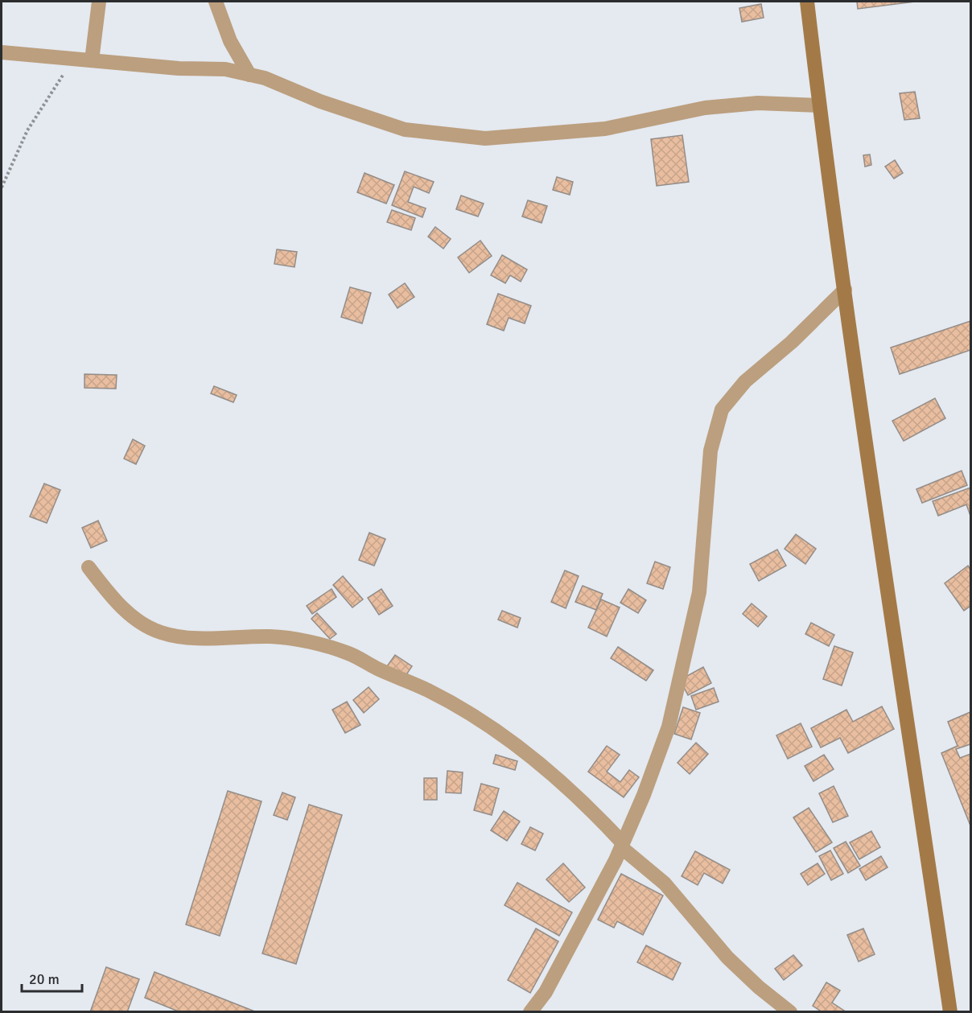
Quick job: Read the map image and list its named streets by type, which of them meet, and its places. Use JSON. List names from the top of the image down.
{
  "scale_bar": "20 m"
}
